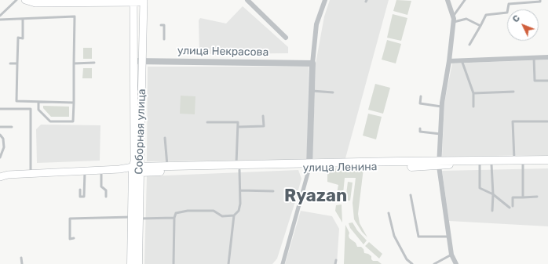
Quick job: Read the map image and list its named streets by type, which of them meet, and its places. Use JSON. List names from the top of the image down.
{
  "streets": {
    "main road": ["Соборная улица", "улица Ленина"],
    "street": ["улица Некрасова"]
  },
  "crossings": [
    ["улица Некрасова", "Соборная улица"],
    ["Соборная улица", "улица Ленина"]
  ],
  "districts": ["Ryazan"],
  "north": "top left"
}
